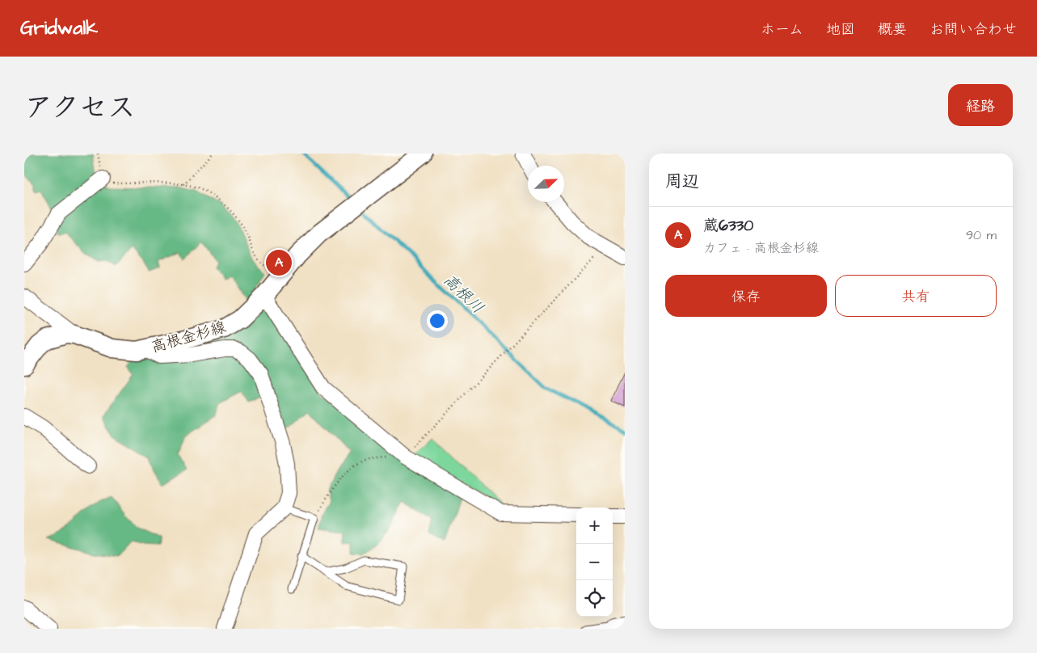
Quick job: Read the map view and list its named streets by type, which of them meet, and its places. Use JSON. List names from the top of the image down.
{
  "streets": {
    "street": ["高根金杉線"]
  },
  "water": ["高根川"],
  "north": "top right",
  "page": {
    "header": "Gridwalk",
    "nav": [
      "ホーム",
      "地図",
      "概要",
      "お問い合わせ"
    ],
    "title": "アクセス",
    "buttons": [
      "経路",
      ["保存", "共有"]
    ],
    "heading": "周辺",
    "list": [
      {
        "mark": "A",
        "name": "蔵6330",
        "note": "カフェ · 高根金杉線",
        "value": "90 m"
      }
    ],
    "pins": "A",
    "map_buttons": ["+", "−"]
  }
}
